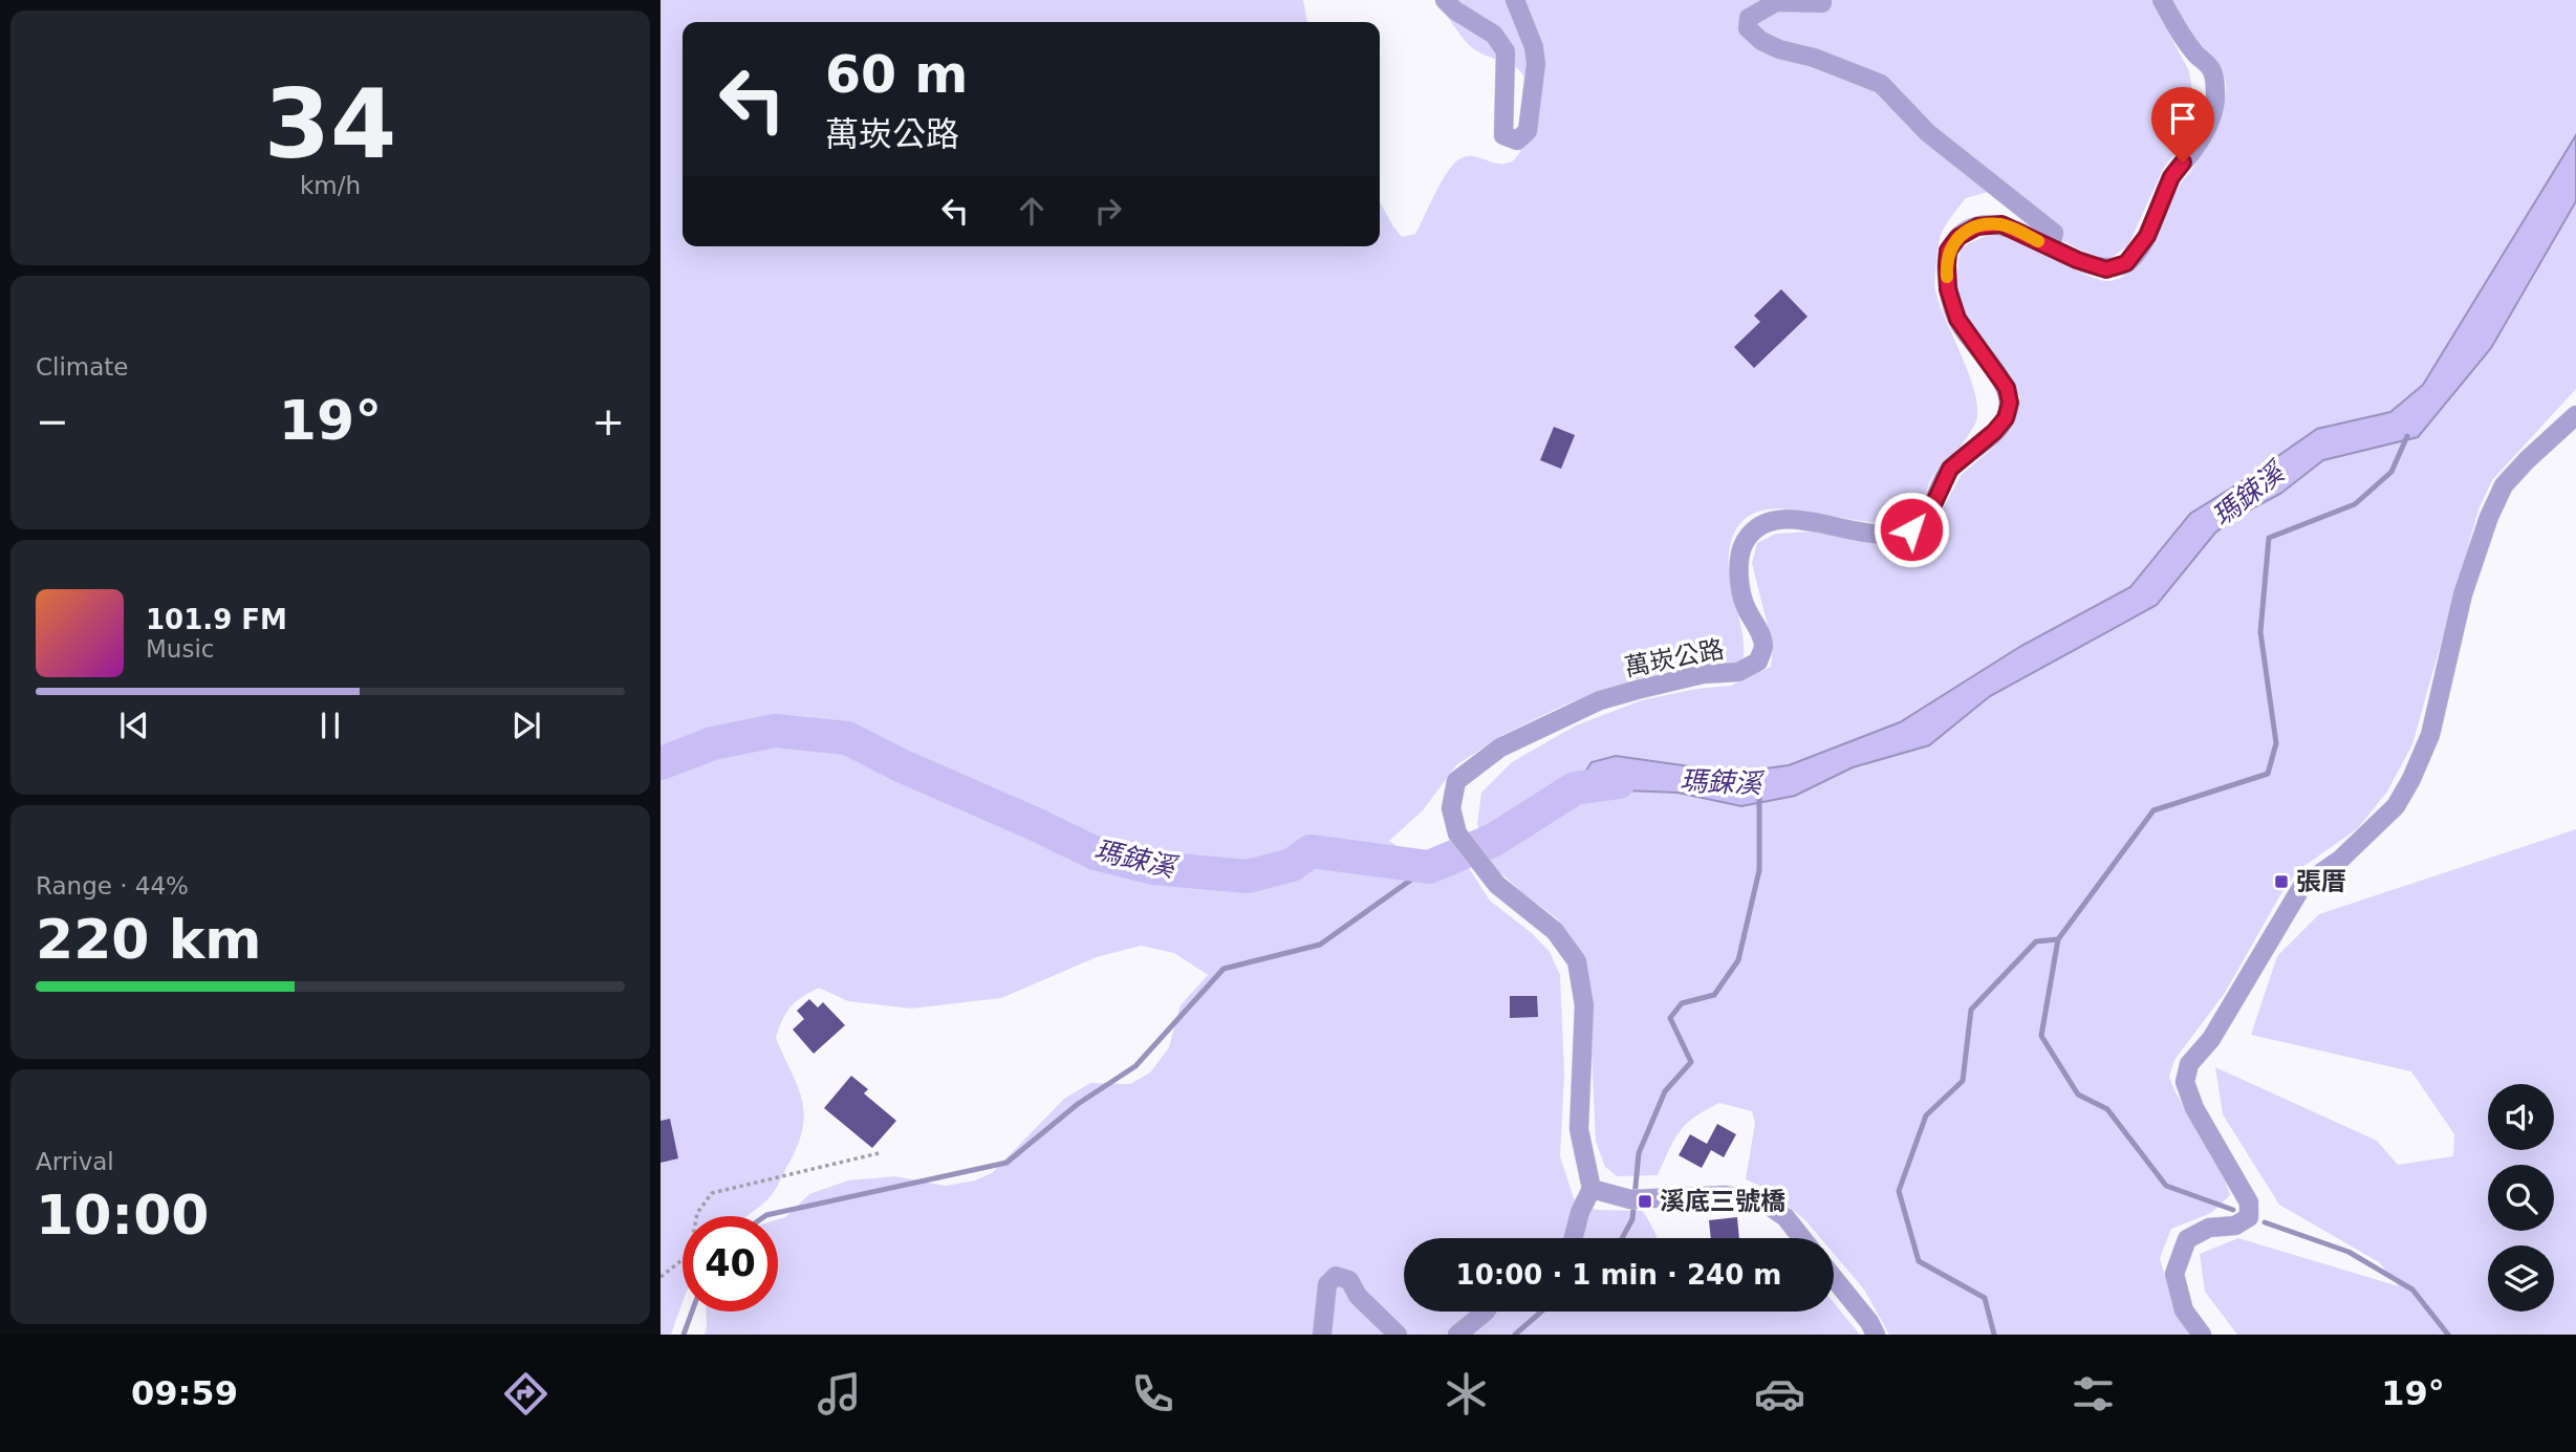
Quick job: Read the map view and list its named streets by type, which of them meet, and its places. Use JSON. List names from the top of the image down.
{
  "streets": {
    "street": ["萬崁公路"]
  },
  "water": ["瑪鋉溪"],
  "places": {
    "transit": ["張厝", "溪底三號橋"]
  },
  "page": {
    "tile": [
      ["34", "km/h"],
      "Climate",
      ["Range · 44%", "220 km"],
      ["Arrival", "10:00"]
    ],
    "turn": ["60 m", "萬崁公路"],
    "heat": ["−", "19°", "+"],
    "song": ["101.9 FM", "Music"],
    "limit": "40",
    "trip": "10:00 · 1 min · 240 m",
    "tabs": ["09:59", "19°"]
  }
}
